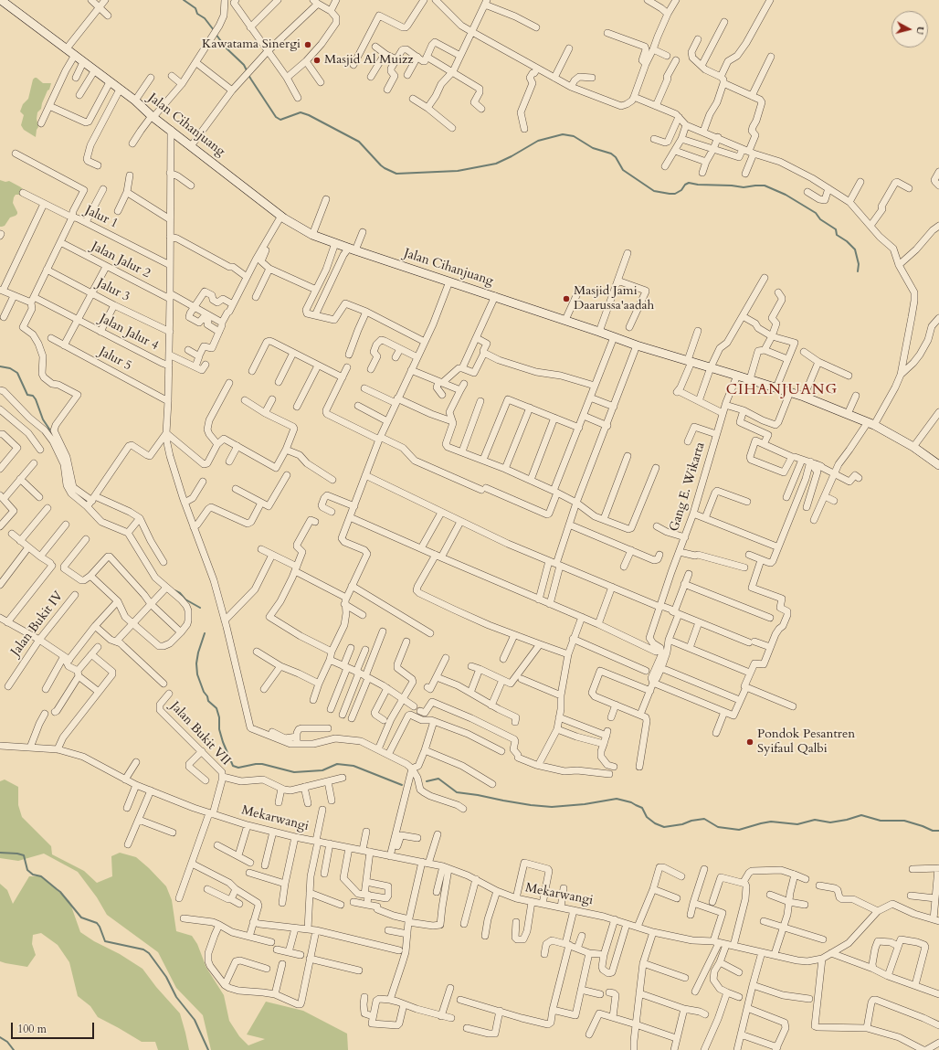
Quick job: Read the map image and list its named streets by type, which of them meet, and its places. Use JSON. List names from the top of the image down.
{
  "streets": {
    "main road": ["Jalan Cihanjuang"],
    "street": [
      "Jalur 1",
      "Jalan Jalur 2",
      "Jalur 3",
      "Jalan Jalur 4",
      "Jalur 5",
      "Gang E. Wikarta",
      "Jalan Bukit IV",
      "Jalan Bukit VII",
      "Mekarwangi"
    ]
  },
  "crossings": [
    ["Jalan Cihanjuang", "Gang E. Wikarta"],
    ["Jalan Bukit VII", "Mekarwangi"]
  ],
  "districts": ["CIHANJUANG"],
  "places": [
    "Kawatama Sinergi",
    "Masjid Al Muizz",
    "Masjid Jami Daarussa'aadah",
    "Pondok Pesantren Syifaul Qalbi"
  ],
  "scale_bar": "100 m",
  "north": "right"
}
